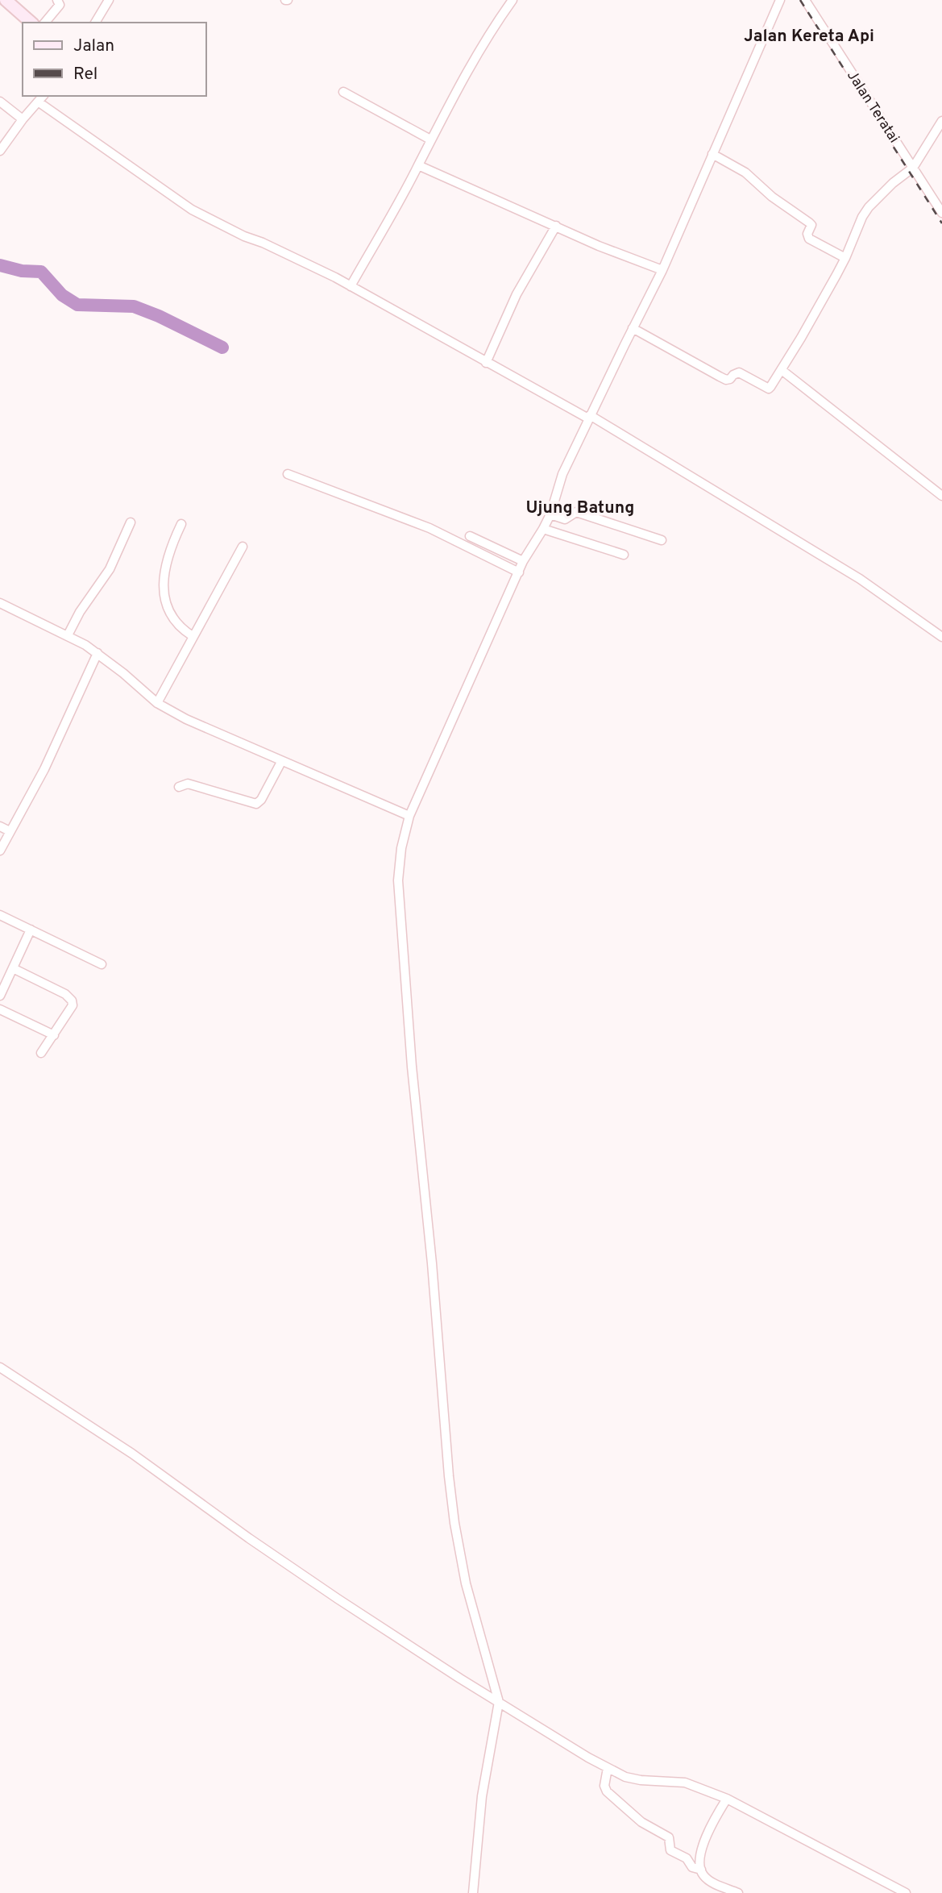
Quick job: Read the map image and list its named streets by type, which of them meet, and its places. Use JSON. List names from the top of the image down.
{
  "streets": {
    "street": ["Jalan Teratai"]
  },
  "districts": ["Jalan Kereta Api", "Ujung Batung"],
  "legend": ["Jalan", "Rel"]
}
